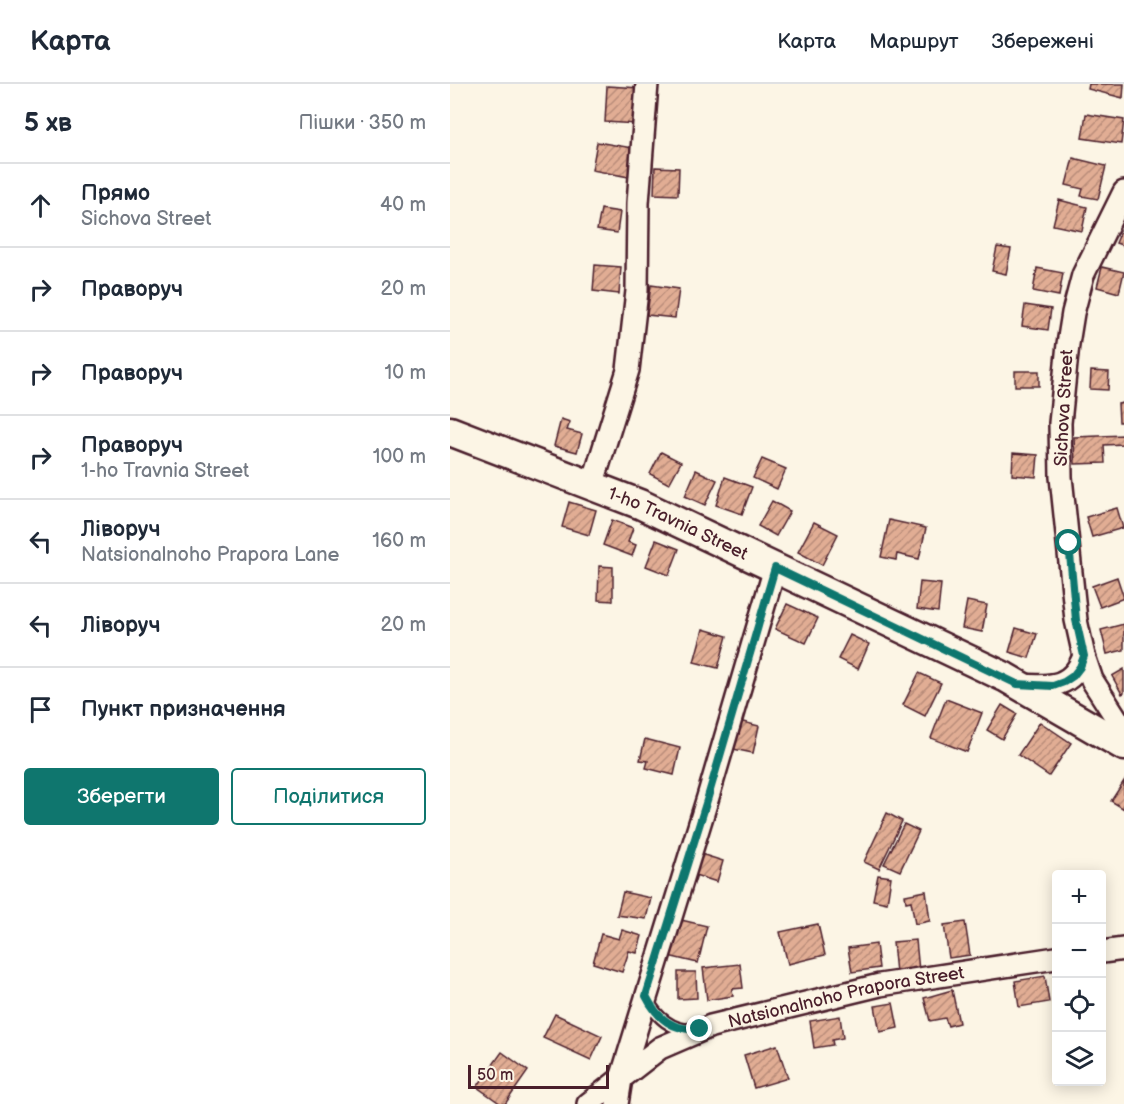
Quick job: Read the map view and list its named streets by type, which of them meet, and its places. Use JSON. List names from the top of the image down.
{
  "streets": {
    "street": ["Sichova Street", "1-ho Travnia Street", "Natsionalnoho Prapora Street"]
  },
  "scale_bar": "50 m",
  "page": {
    "header": "Карта",
    "nav": ["Карта", "Маршрут", "Збережені"],
    "heading": ["5 хв", "Пішки · 350 m"],
    "list": [
      ["Прямо", "Sichova Street", "40 m"],
      ["Праворуч", "20 m"],
      ["Праворуч", "10 m"],
      ["Праворуч", "1-ho Travnia Street", "100 m"],
      ["Ліворуч", "Natsionalnoho Prapora Lane", "160 m"],
      ["Ліворуч", "20 m"],
      "Пункт призначення"
    ],
    "buttons": ["Зберегти", "Поділитися"],
    "map_buttons": ["+", "−"],
    "scale": "50 m"
  }
}
